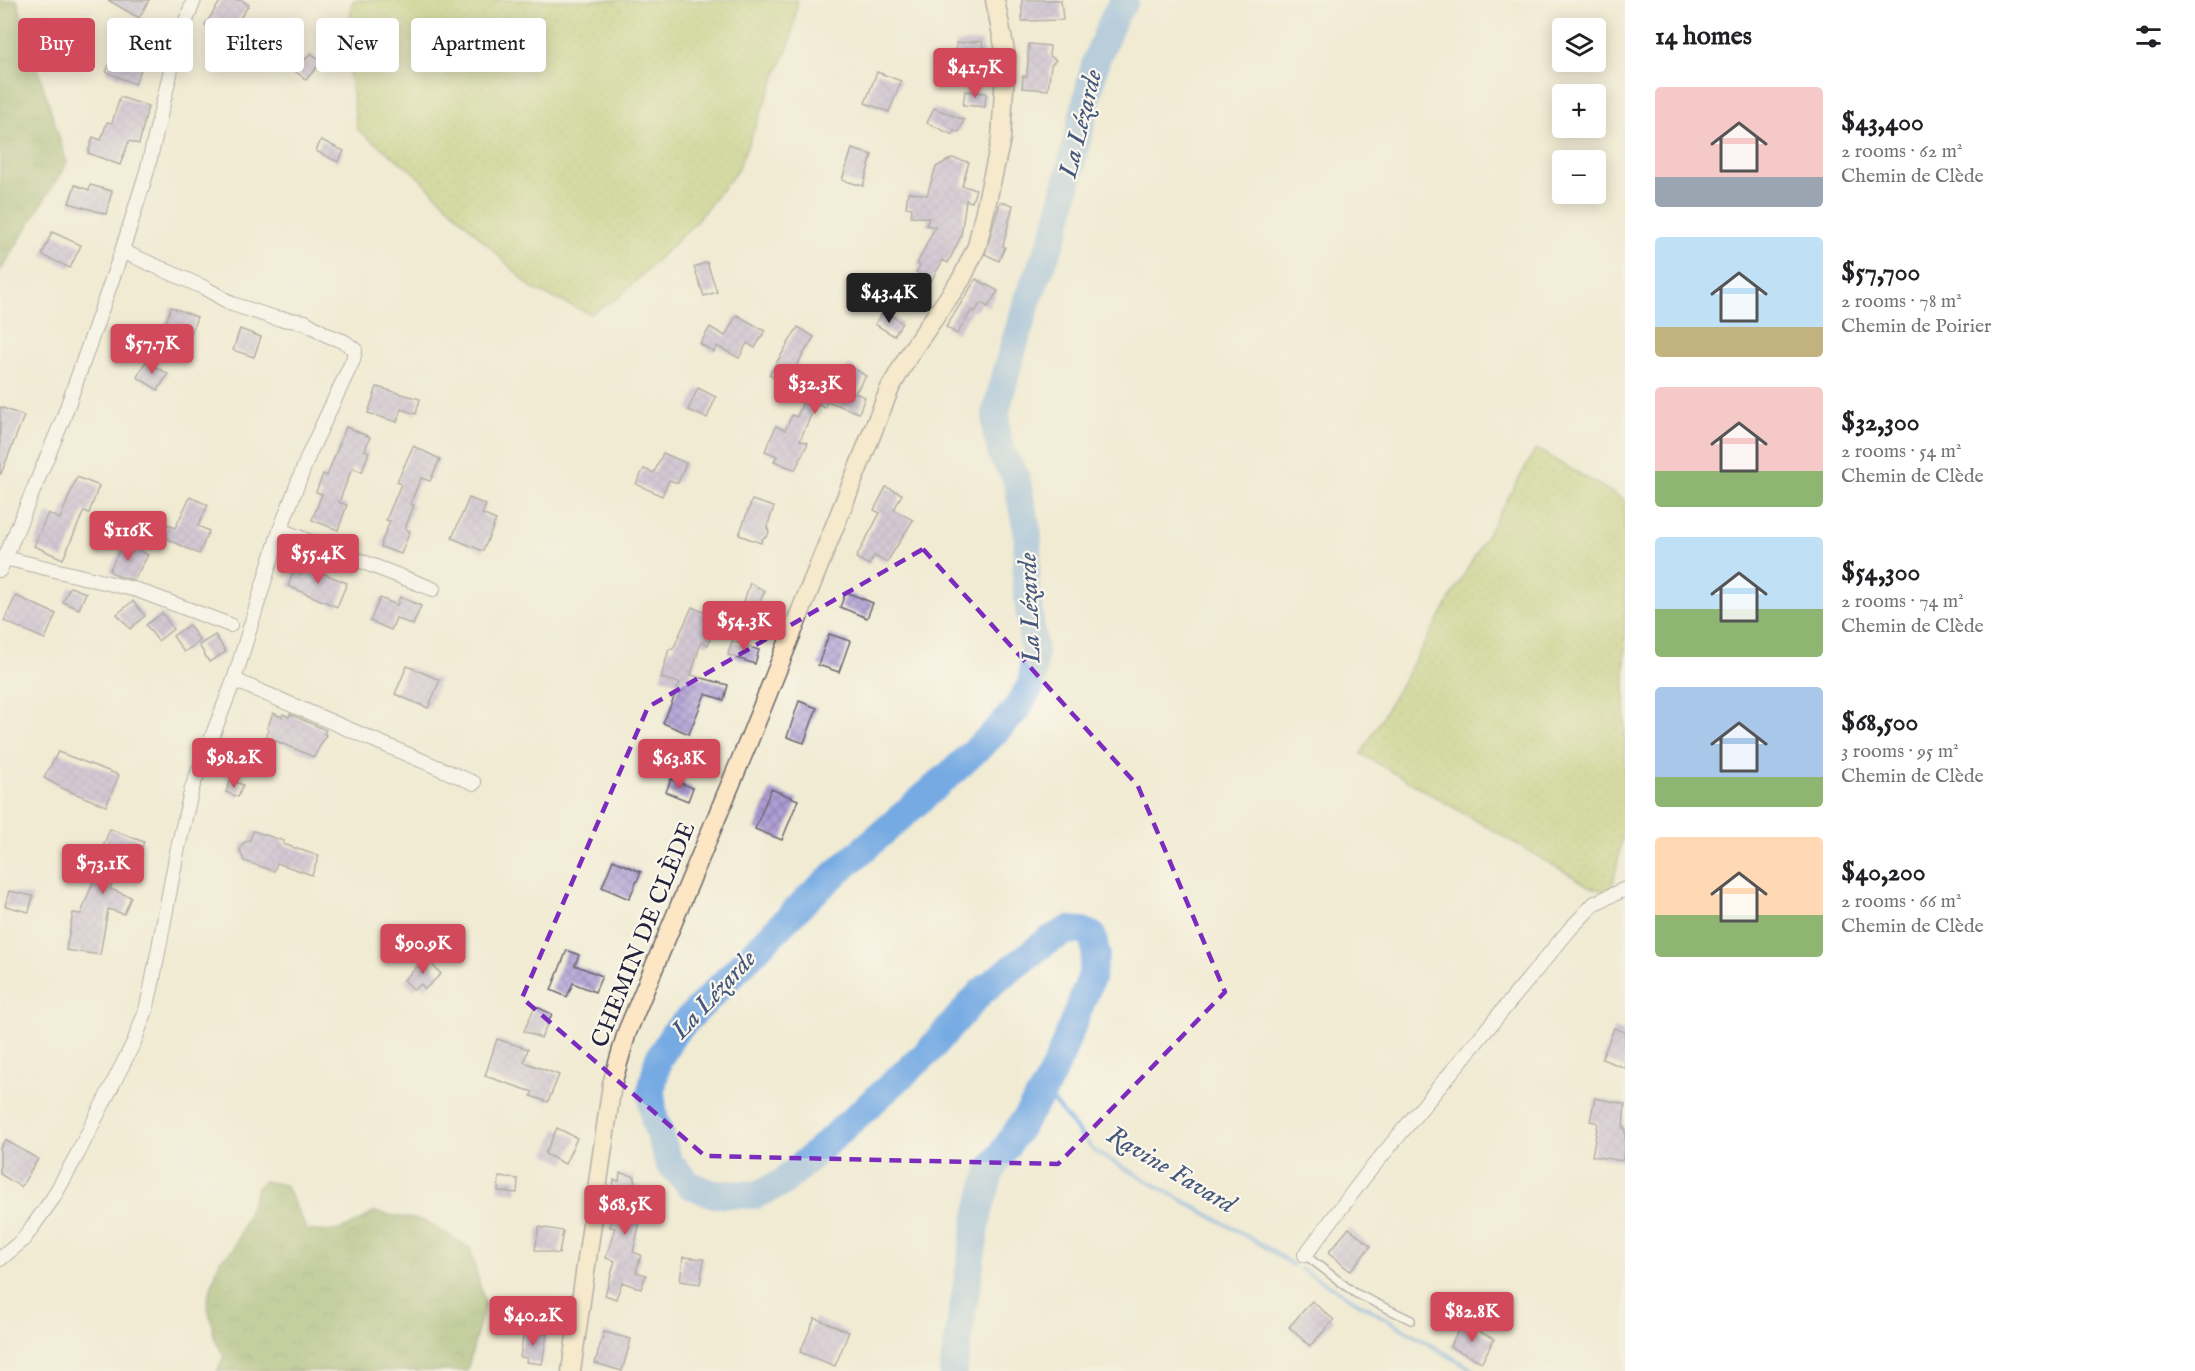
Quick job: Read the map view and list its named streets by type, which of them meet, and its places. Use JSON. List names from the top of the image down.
{
  "streets": {
    "main road": ["CHEMIN DE CLÈDE"]
  },
  "water": ["La Lézarde", "Ravine Favard"],
  "page": {
    "heading": "14 homes",
    "map_buttons": ["+", "−"],
    "chip": [
      "Buy",
      "Rent",
      "Filters",
      "New",
      "Apartment"
    ],
    "price": [
      "$41.7K",
      "$43.4K",
      "$57.7K",
      "$32.3K",
      "$116K",
      "$55.4K",
      "$54.3K",
      "$98.2K",
      "$63.8K",
      "$73.1K",
      "$90.9K",
      "$68.5K",
      "$82.8K",
      "$40.2K"
    ],
    "list": [
      {
        "name": "$43,400",
        "note": "2 rooms · 62 m² · Chemin de Clède"
      },
      {
        "name": "$57,700",
        "note": "2 rooms · 78 m² · Chemin de Poirier"
      },
      {
        "name": "$32,300",
        "note": "2 rooms · 54 m² · Chemin de Clède"
      },
      {
        "name": "$54,300",
        "note": "2 rooms · 74 m² · Chemin de Clède"
      },
      {
        "name": "$68,500",
        "note": "3 rooms · 95 m² · Chemin de Clède"
      },
      {
        "name": "$40,200",
        "note": "2 rooms · 66 m² · Chemin de Clède"
      }
    ]
  }
}
